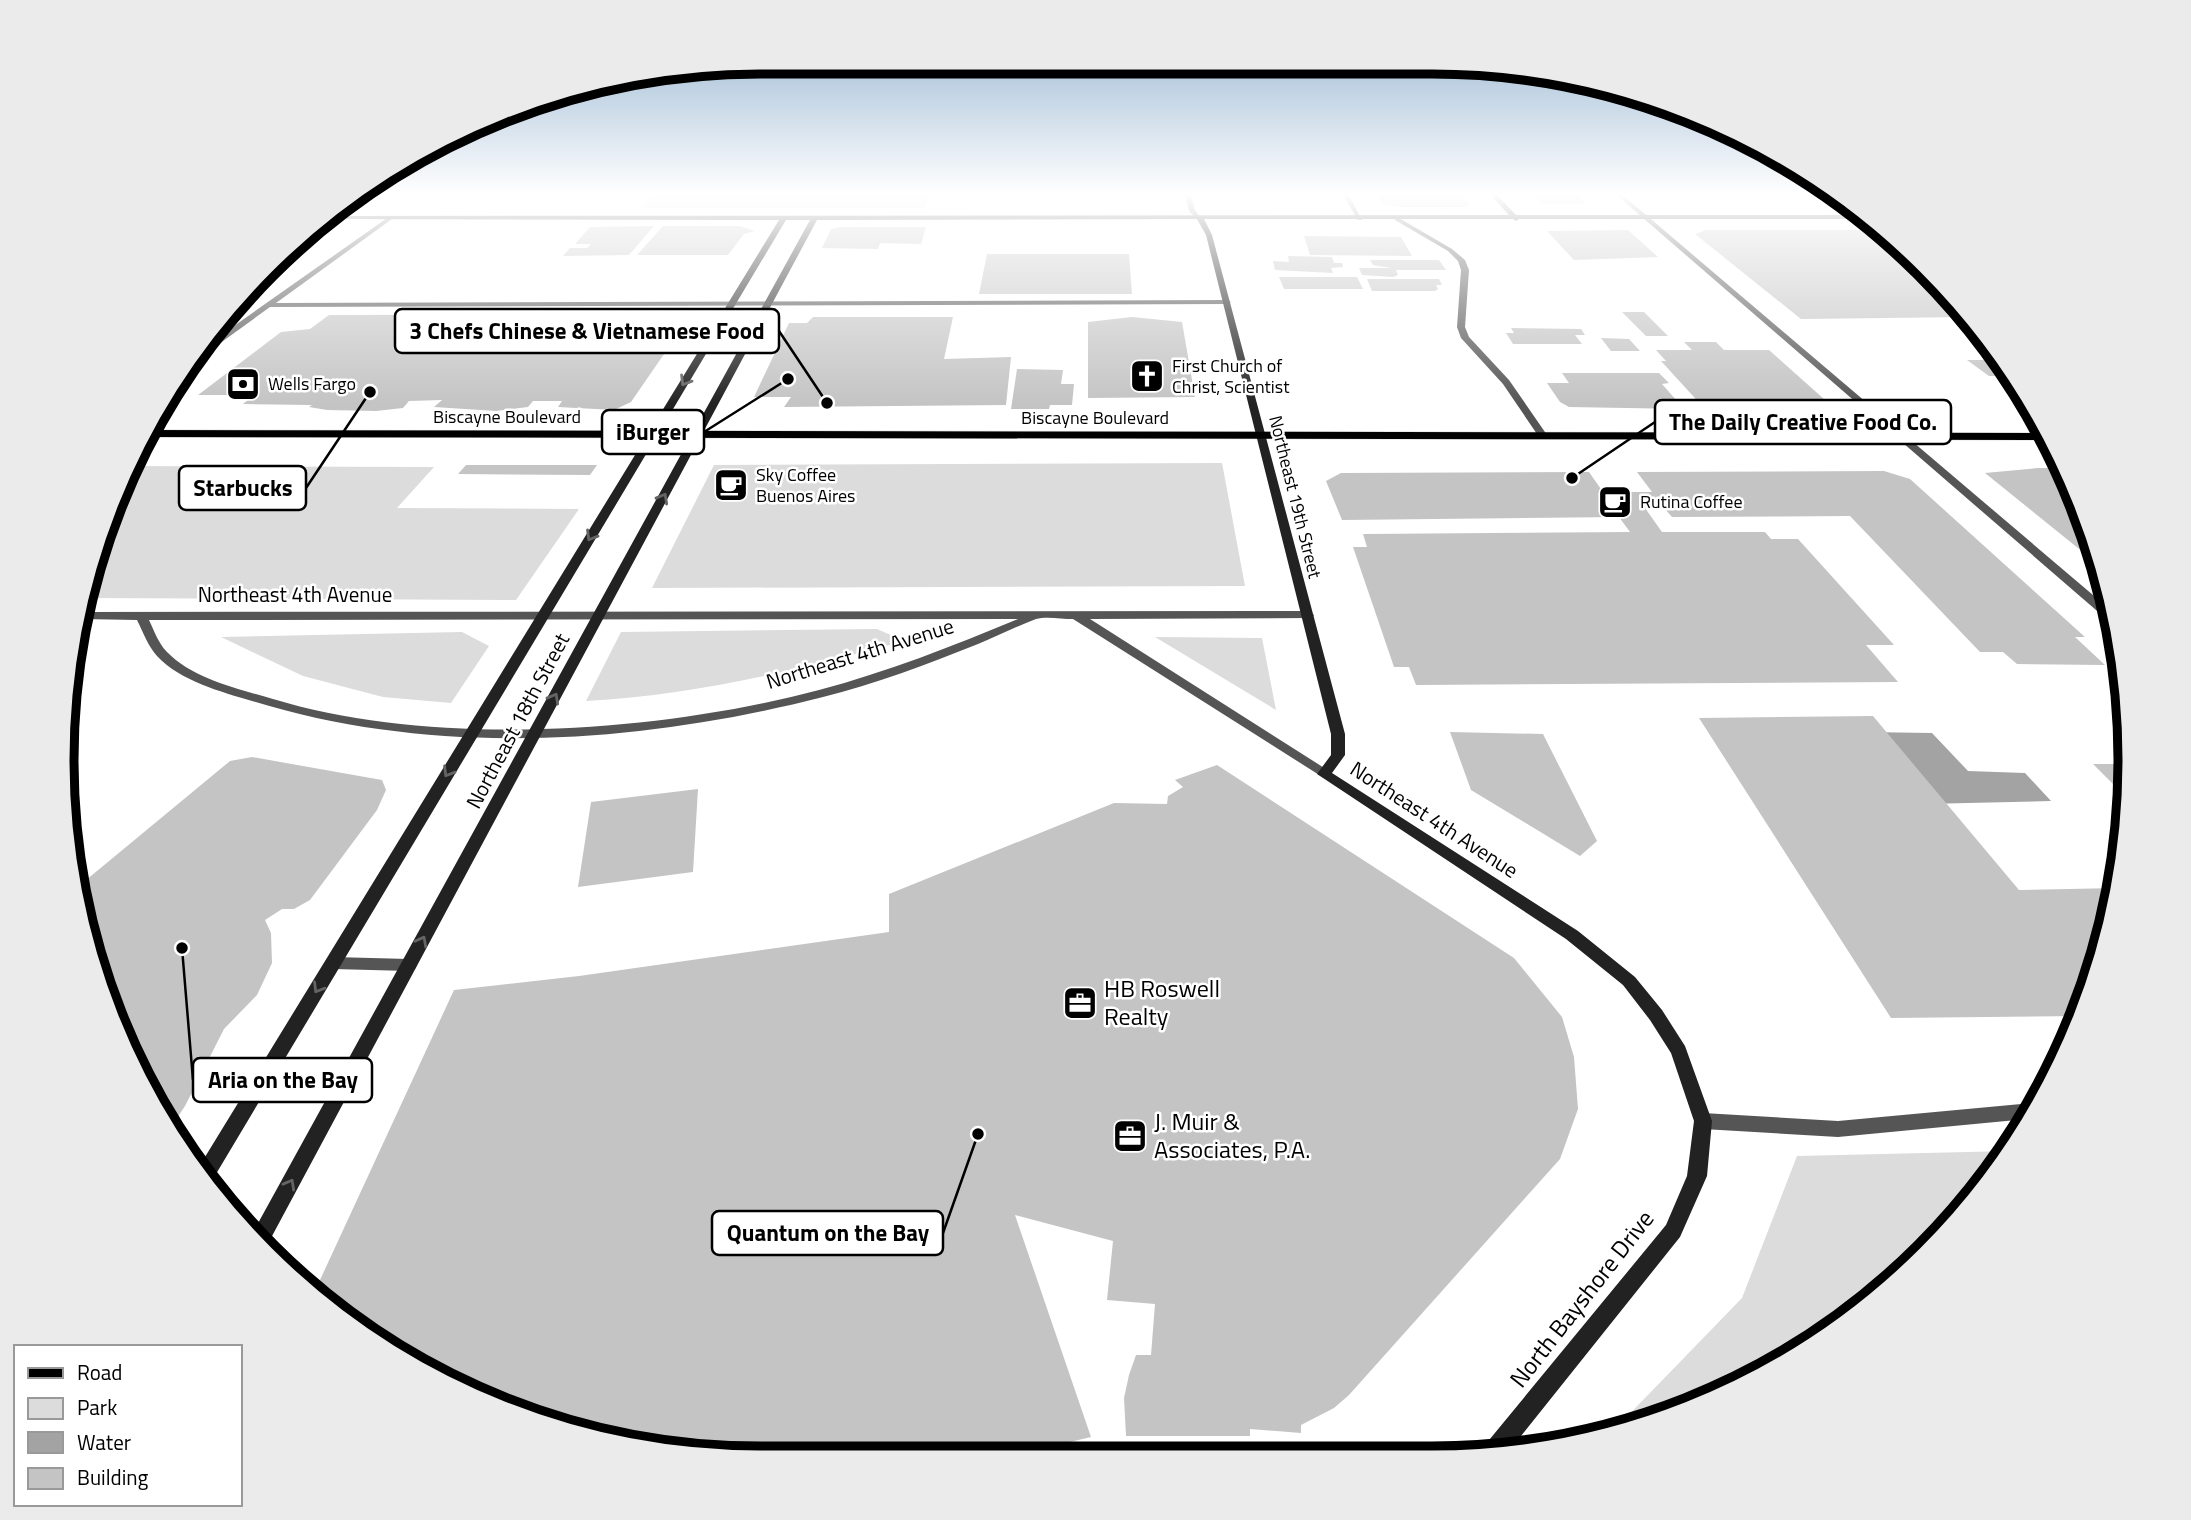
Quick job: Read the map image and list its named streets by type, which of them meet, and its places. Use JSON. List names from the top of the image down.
{
  "streets": {
    "main road": ["Biscayne Boulevard"],
    "street": [
      "Northeast 19th Street",
      "Northeast 4th Avenue",
      "Northeast 18th Street",
      "North Bayshore Drive"
    ]
  },
  "crossings": [
    ["Biscayne Boulevard", "Northeast 19th Street"],
    ["Biscayne Boulevard", "Northeast 18th Street"],
    ["Northeast 19th Street", "Northeast 4th Avenue"],
    ["Northeast 4th Avenue", "Northeast 18th Street"],
    ["Northeast 4th Avenue", "North Bayshore Drive"]
  ],
  "places": {
    "church": ["First Church of Christ, Scientist"],
    "other": [
      "iBurger",
      "Starbucks",
      "3 Chefs Chinese & Vietnamese Food",
      "The Daily Creative Food Co.",
      "Aria on the Bay",
      "Quantum on the Bay"
    ],
    "bank": ["Wells Fargo"],
    "cafe": ["Sky Coffee Buenos Aires", "Rutina Coffee"],
    "office": ["HB Roswell Realty", "J. Muir & Associates, P.A."]
  },
  "legend": [
    "Road",
    "Park",
    "Water",
    "Building"
  ]
}
